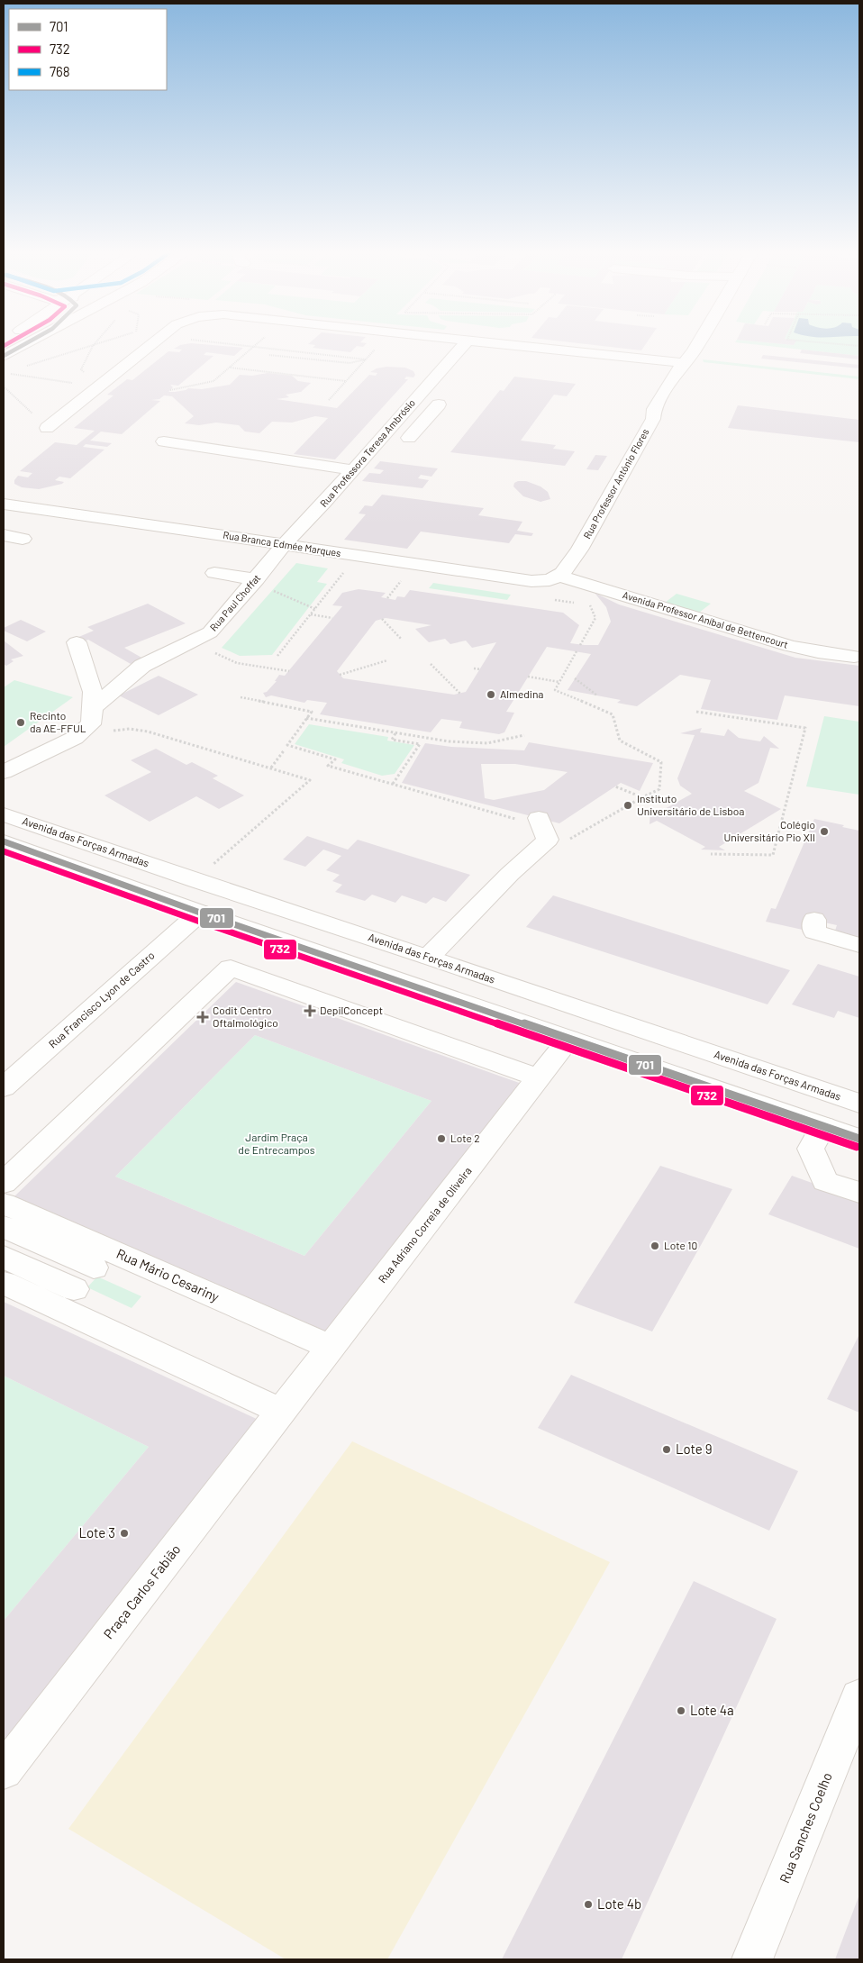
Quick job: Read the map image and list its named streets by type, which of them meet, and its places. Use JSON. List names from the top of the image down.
{
  "streets": {
    "street": [
      "Rua Professora Teresa Ambrósio",
      "Rua Professor António Flores",
      "Rua Branca Edmée Marques",
      "Rua Paul Choffat",
      "Avenida Professor Aníbal de Bettencourt",
      "Avenida das Forças Armadas",
      "Rua Francisco Lyon de Castro",
      "Rua Adriano Correia de Oliveira",
      "Rua Mário Cesariny",
      "Praça Carlos Fabião",
      "Rua Sanches Coelho"
    ]
  },
  "crossings": [
    ["Rua Professora Teresa Ambrósio", "Rua Branca Edmée Marques"],
    ["Rua Professora Teresa Ambrósio", "Rua Paul Choffat"],
    ["Rua Professor António Flores", "Rua Branca Edmée Marques"],
    ["Rua Professor António Flores", "Avenida Professor Aníbal de Bettencourt"],
    ["Rua Branca Edmée Marques", "Rua Paul Choffat"],
    ["Rua Branca Edmée Marques", "Avenida Professor Aníbal de Bettencourt"],
    ["Rua Adriano Correia de Oliveira", "Rua Mário Cesariny"],
    ["Rua Adriano Correia de Oliveira", "Praça Carlos Fabião"]
  ],
  "parks": ["Jardim Praça de Entrecampos"],
  "places": {
    "other": [
      "Almedina",
      "Recinto da AE-FFUL",
      "Instituto Universitário de Lisboa",
      "Colégio Universitário Pio XII",
      "Lote 2",
      "Lote 10",
      "Lote 9",
      "Lote 3",
      "Lote 4a",
      "Lote 4b"
    ],
    "health": ["DepilConcept", "Codit Centro Oftalmológico"]
  },
  "lines": ["transit line 701", "transit line 732"],
  "legend": ["701", "732", "768"]
}
